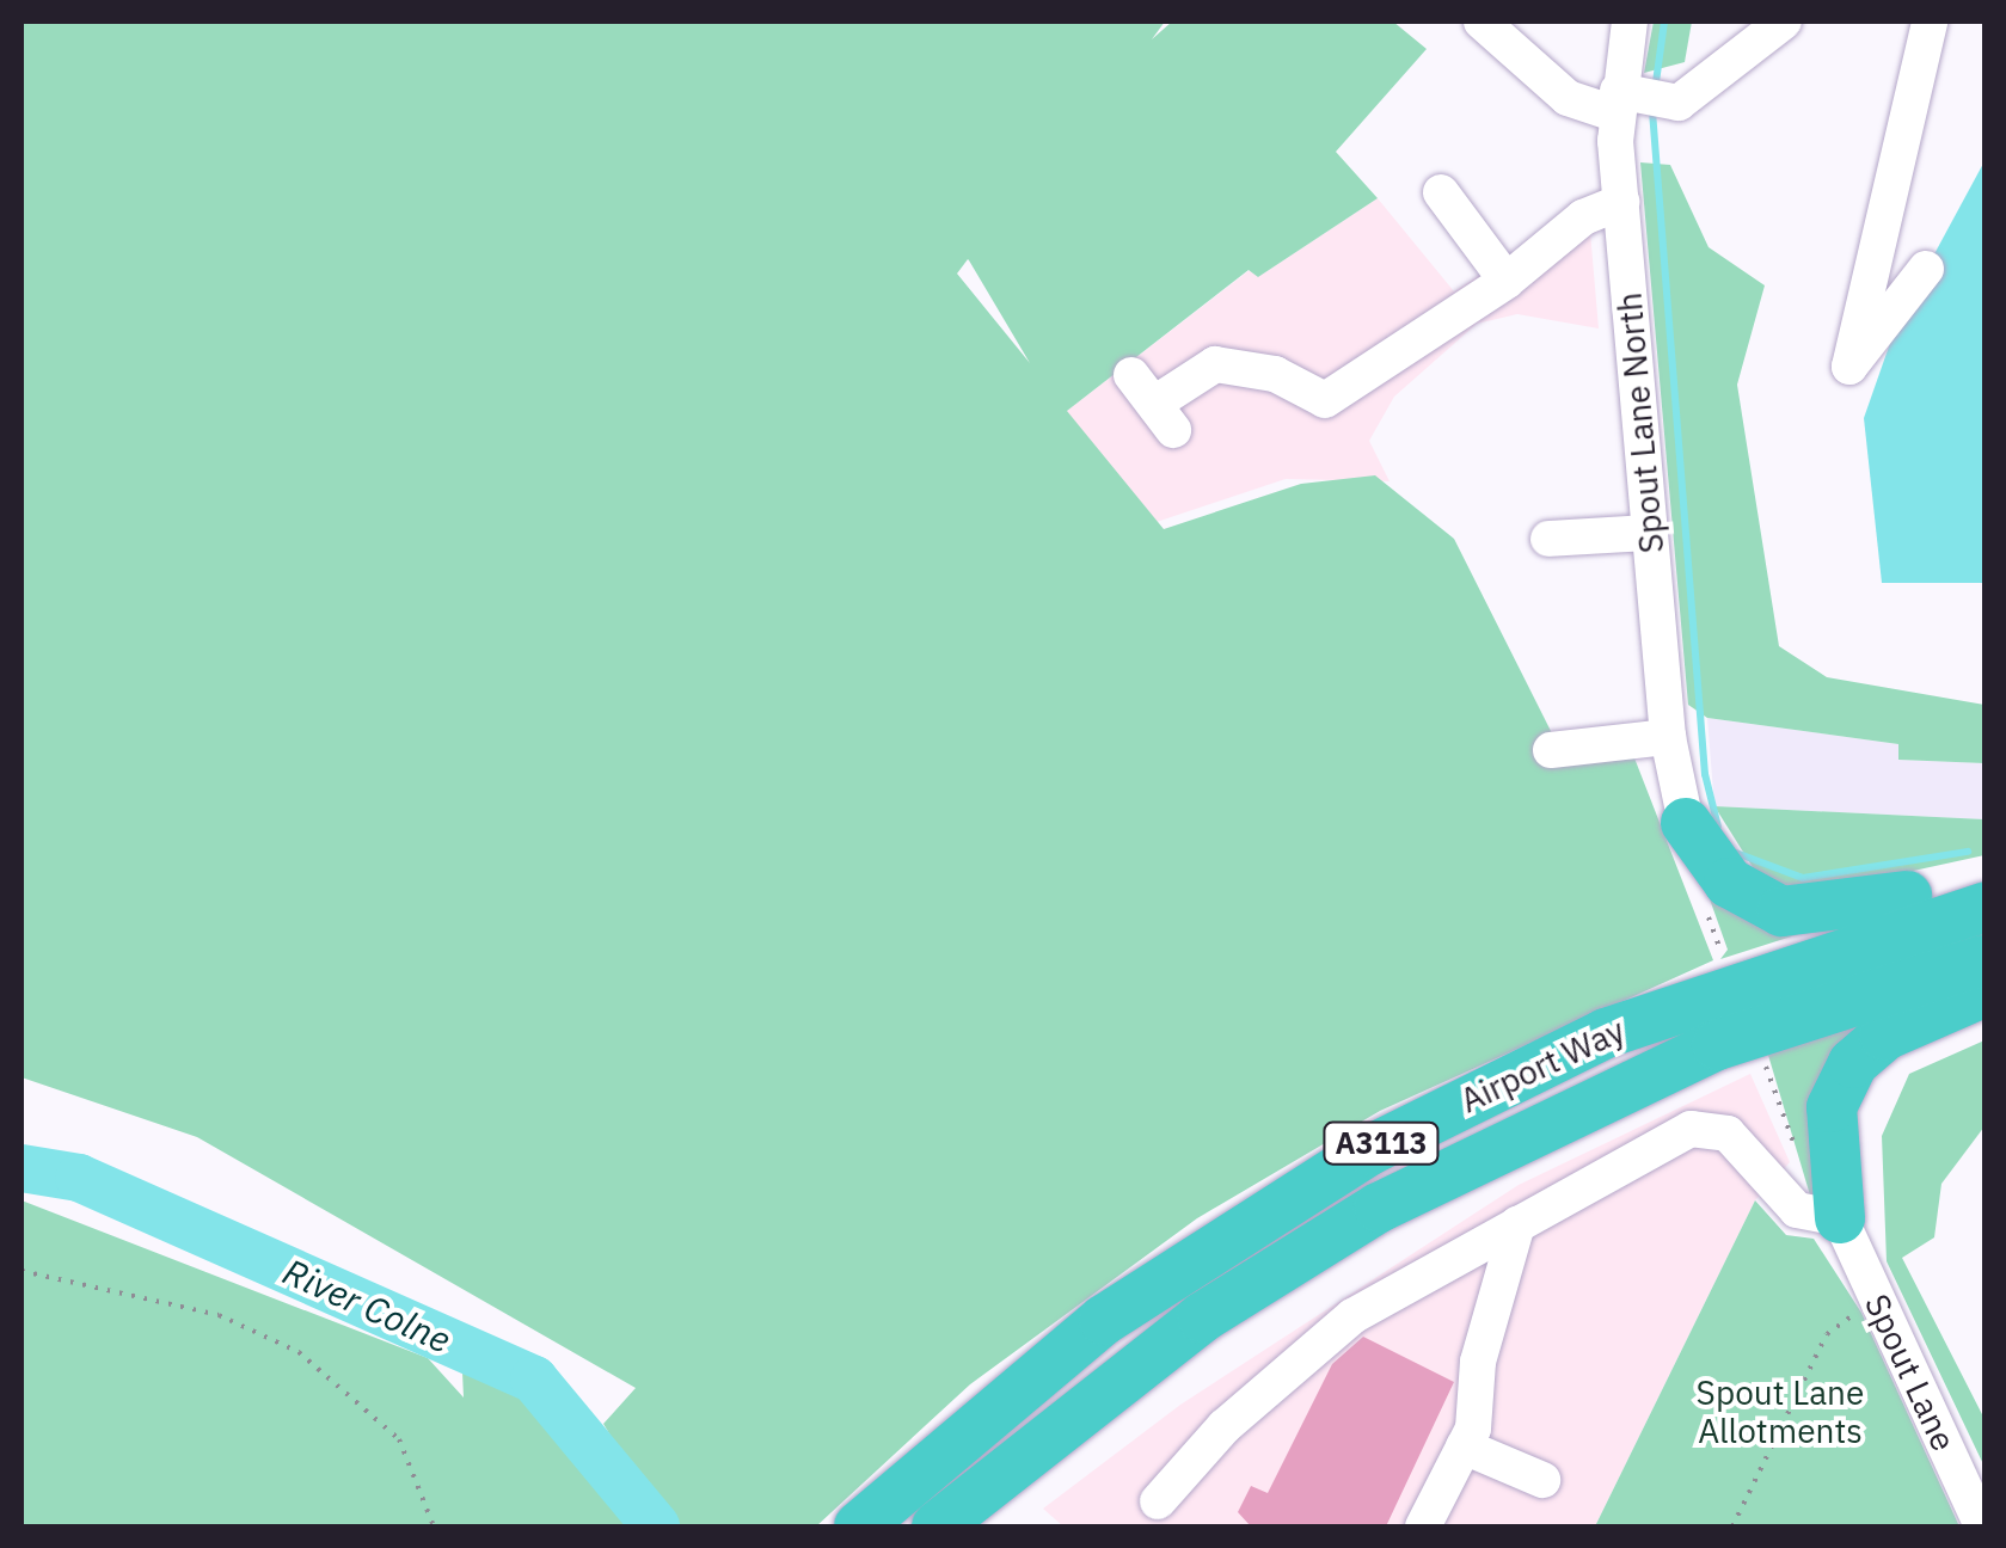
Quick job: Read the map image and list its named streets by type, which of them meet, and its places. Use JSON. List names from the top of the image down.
{
  "streets": {
    "highway": ["Airport Way", "A3113"],
    "street": ["Spout Lane North", "Spout Lane"]
  },
  "water": ["River Colne"],
  "parks": ["Spout Lane Allotments"]
}
